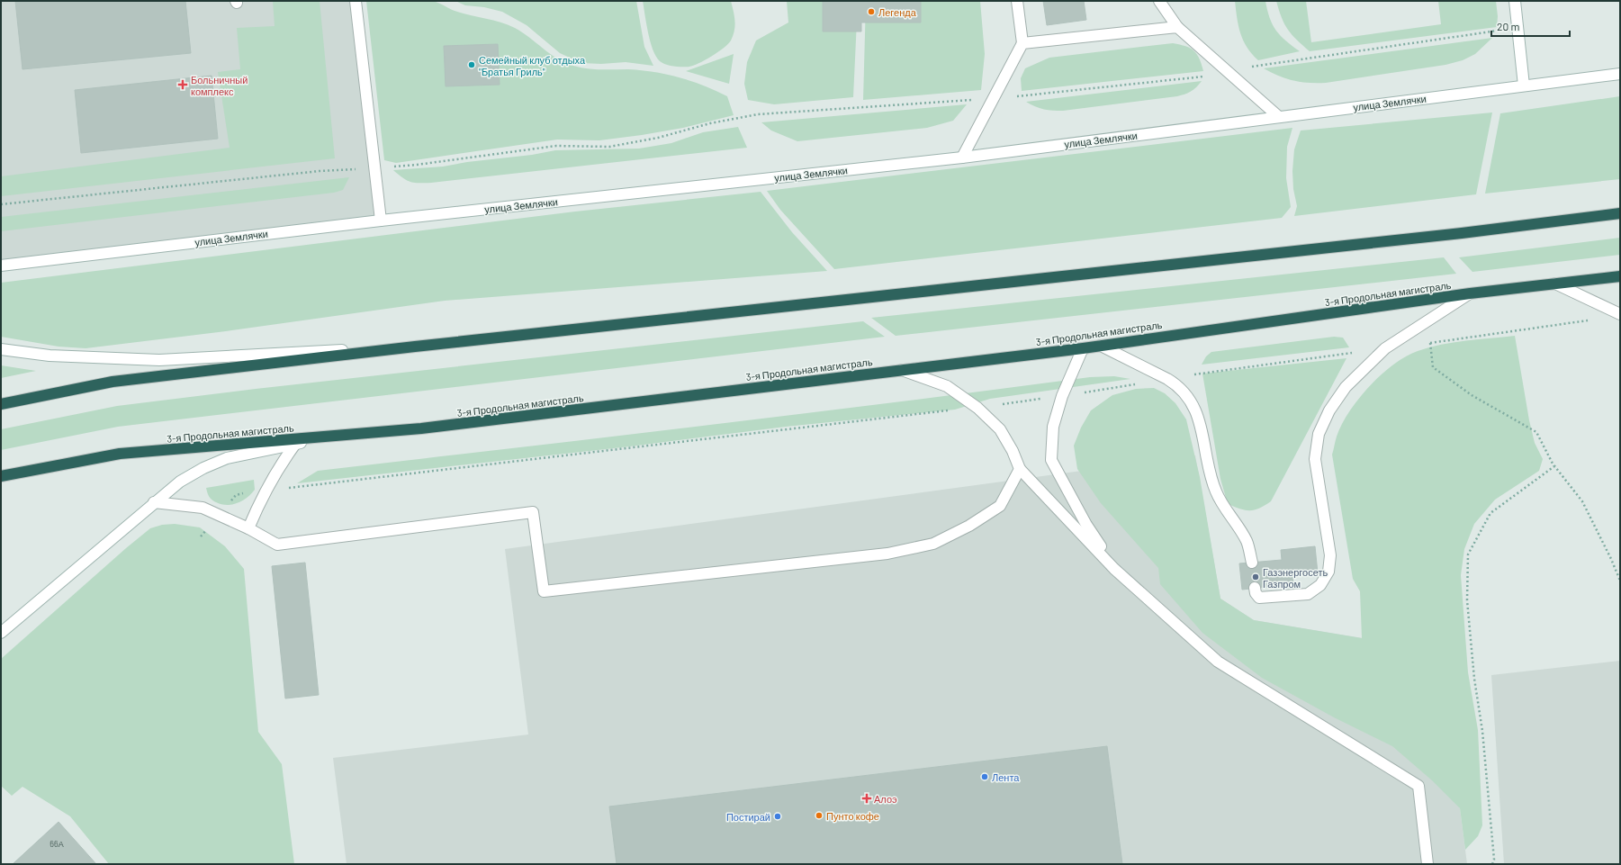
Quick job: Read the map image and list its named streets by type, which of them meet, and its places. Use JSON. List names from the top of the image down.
{
  "streets": {
    "highway": ["3-я Продольная магистраль"],
    "main road": ["улица Землячки"]
  },
  "places": {
    "other": [
      "Легенда",
      "Семейный клуб отдыха \"Братья Гриль\"",
      "Газэнергосеть Газпром",
      "Лента",
      "Пунто кофе",
      "Постирай"
    ],
    "health": ["Больничный комплекс", "Алоэ"]
  },
  "house_numbers": ["66А"],
  "scale_bar": "20 m"
}
